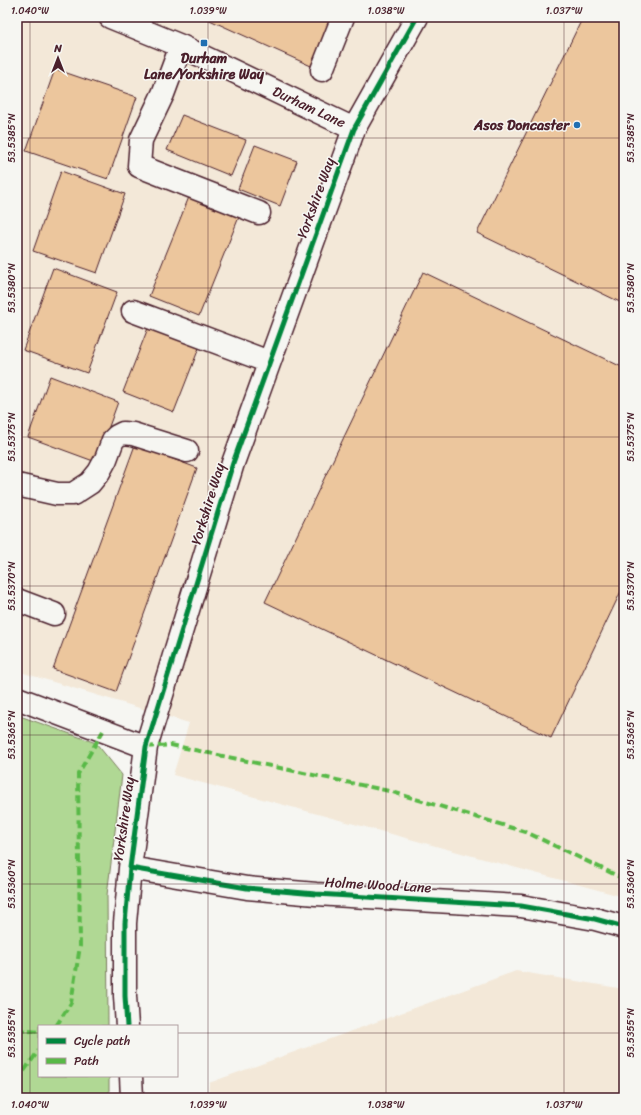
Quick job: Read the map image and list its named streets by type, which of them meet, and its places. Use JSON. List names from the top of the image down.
{
  "streets": {
    "street": ["Durham Lane", "Yorkshire Way", "Holme Wood Lane"]
  },
  "crossings": [
    ["Durham Lane", "Yorkshire Way"],
    ["Yorkshire Way", "Holme Wood Lane"]
  ],
  "places": {
    "transit": ["Durham Lane/Yorkshire Way"],
    "other": ["Asos Doncaster"]
  },
  "legend": ["Cycle path", "Path"],
  "north": "top",
  "coordinates": [
    "1.040°W",
    "1.039°W",
    "1.038°W",
    "1.037°W",
    "53.5385°N",
    "53.5380°N",
    "53.5375°N",
    "53.5370°N",
    "53.5365°N",
    "53.5360°N",
    "53.5355°N"
  ]
}
